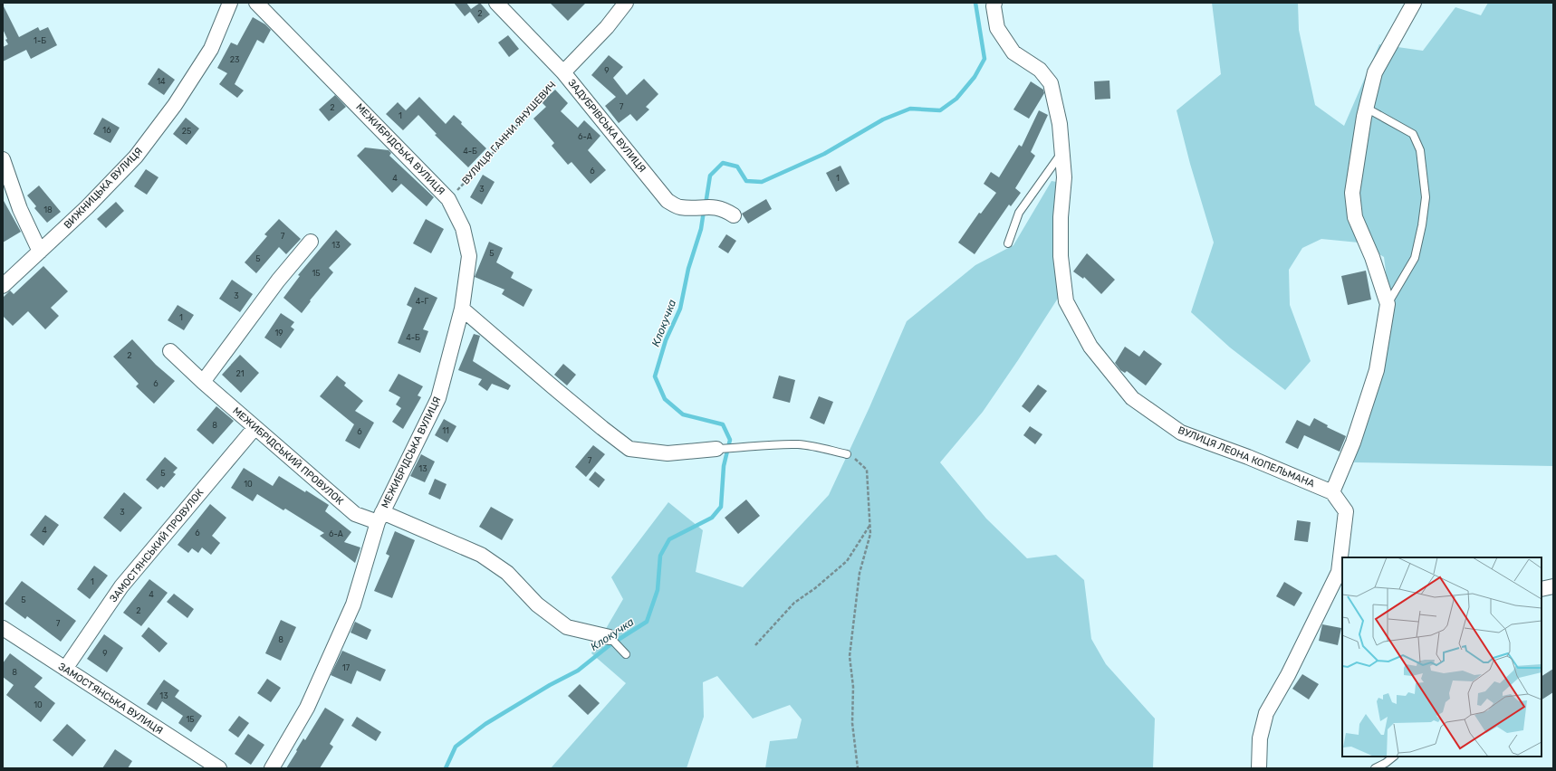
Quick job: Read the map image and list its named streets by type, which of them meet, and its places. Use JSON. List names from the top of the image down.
{
  "streets": {
    "street": [
      "ЗАДУБРІВСЬКА ВУЛИЦЯ",
      "ВУЛИЦЯ ГАННИ ЯНУШЕВИЧ",
      "МЕЖИБРІДСЬКА ВУЛИЦЯ",
      "ВИЖНИЦЬКА ВУЛИЦЯ",
      "МЕЖИБРІДСЬКИЙ ПРОВУЛОК",
      "ВУЛИЦЯ ЛЕОНА КОПЕЛЬМАНА",
      "ЗАМОСТЯНСЬКИЙ ПРОВУЛОК",
      "ЗАМОСТЯНСЬКА ВУЛИЦЯ"
    ]
  },
  "crossings": [
    ["ЗАДУБРІВСЬКА ВУЛИЦЯ", "ВУЛИЦЯ ГАННИ ЯНУШЕВИЧ"],
    ["ВУЛИЦЯ ГАННИ ЯНУШЕВИЧ", "МЕЖИБРІДСЬКА ВУЛИЦЯ"],
    ["МЕЖИБРІДСЬКА ВУЛИЦЯ", "МЕЖИБРІДСЬКИЙ ПРОВУЛОК"],
    ["МЕЖИБРІДСЬКИЙ ПРОВУЛОК", "ЗАМОСТЯНСЬКИЙ ПРОВУЛОК"],
    ["ЗАМОСТЯНСЬКИЙ ПРОВУЛОК", "ЗАМОСТЯНСЬКА ВУЛИЦЯ"]
  ],
  "water": ["Клокучка"],
  "house_numbers": [
    "2",
    "1-Б",
    "23",
    "9",
    "14",
    "7",
    "2",
    "1",
    "16",
    "25",
    "6-А",
    "4-Б",
    "6",
    "4",
    "1",
    "3",
    "18",
    "7",
    "13",
    "5",
    "5",
    "15",
    "3",
    "4-Г",
    "1",
    "19",
    "4-Б",
    "2",
    "21",
    "6",
    "8",
    "11",
    "6",
    "7",
    "13",
    "5",
    "10",
    "3",
    "4",
    "6",
    "6-А",
    "1",
    "4",
    "5",
    "2",
    "7",
    "8",
    "9",
    "17",
    "8",
    "13",
    "10",
    "15"
  ]
}
